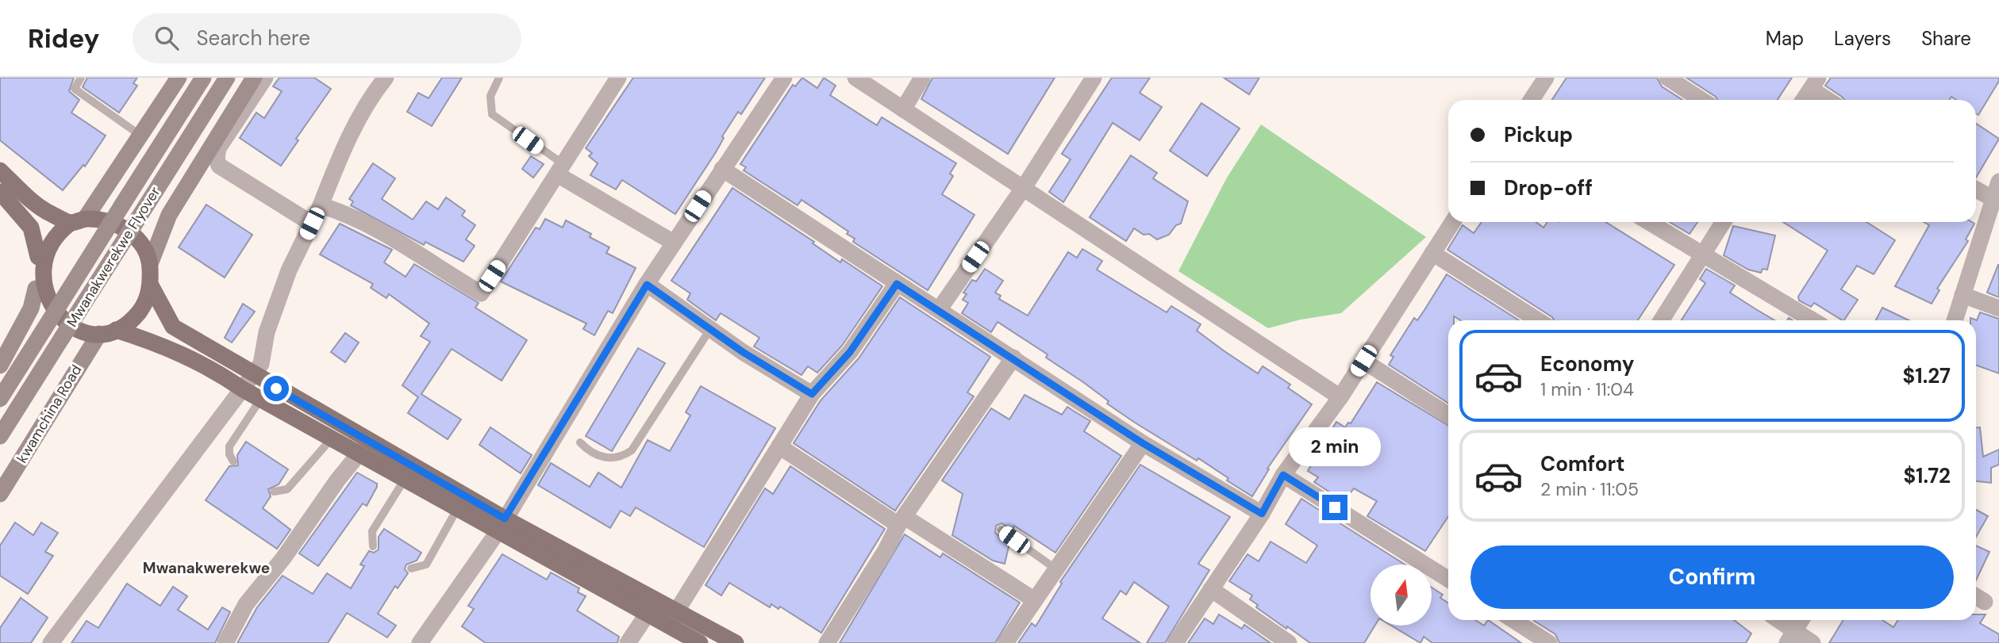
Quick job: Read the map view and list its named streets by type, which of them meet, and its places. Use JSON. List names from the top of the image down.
{
  "streets": {
    "main road": ["Mwanakwerekwe Flyover", "kwamchina Road"]
  },
  "districts": ["Mwanakwerekwe"],
  "north": "top",
  "page": {
    "header": "Ridey",
    "search": "Search here",
    "nav": ["Map", "Layers", "Share"],
    "banner": ["Pickup", "Drop-off"],
    "list": [
      {
        "name": "Economy",
        "note": "1 min · 11:04",
        "value": "$1.27"
      },
      {
        "name": "Comfort",
        "note": "2 min · 11:05",
        "value": "$1.72"
      }
    ],
    "bubble": "2 min",
    "buttons": "Confirm"
  }
}
